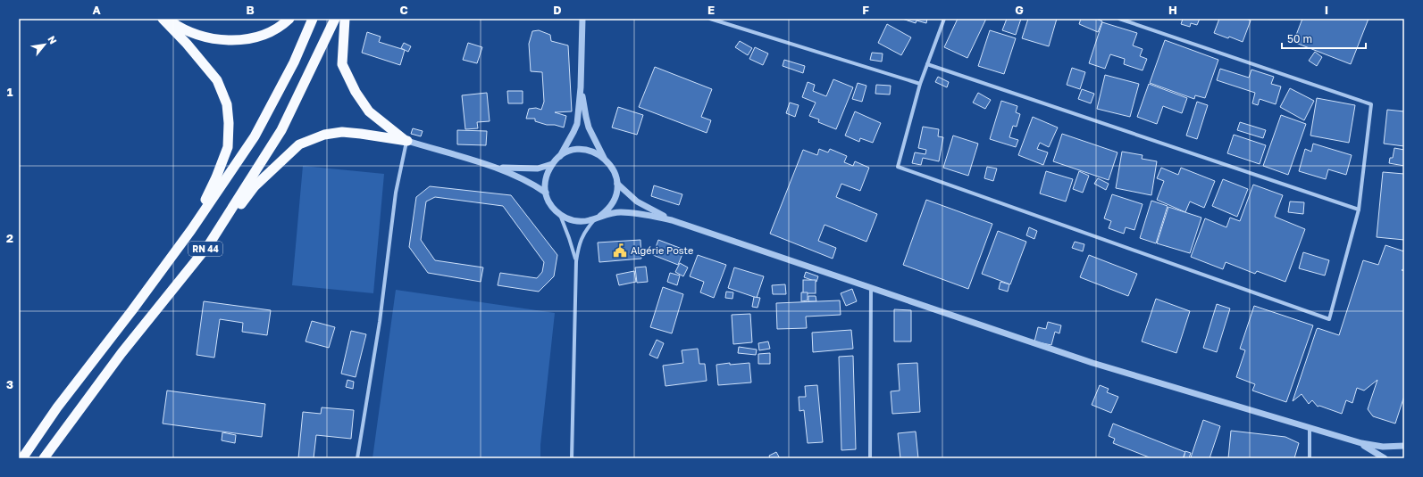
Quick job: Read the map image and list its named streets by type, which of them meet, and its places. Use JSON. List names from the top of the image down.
{
  "streets": {
    "highway": ["RN 44"]
  },
  "places": {
    "public building": ["Algérie Poste"]
  },
  "scale_bar": "50 m",
  "north": "top right",
  "grid": {
    "columns": [
      "A",
      "B",
      "C",
      "D",
      "E",
      "F",
      "G",
      "H",
      "I"
    ],
    "rows": ["1", "2", "3"]
  }
}
